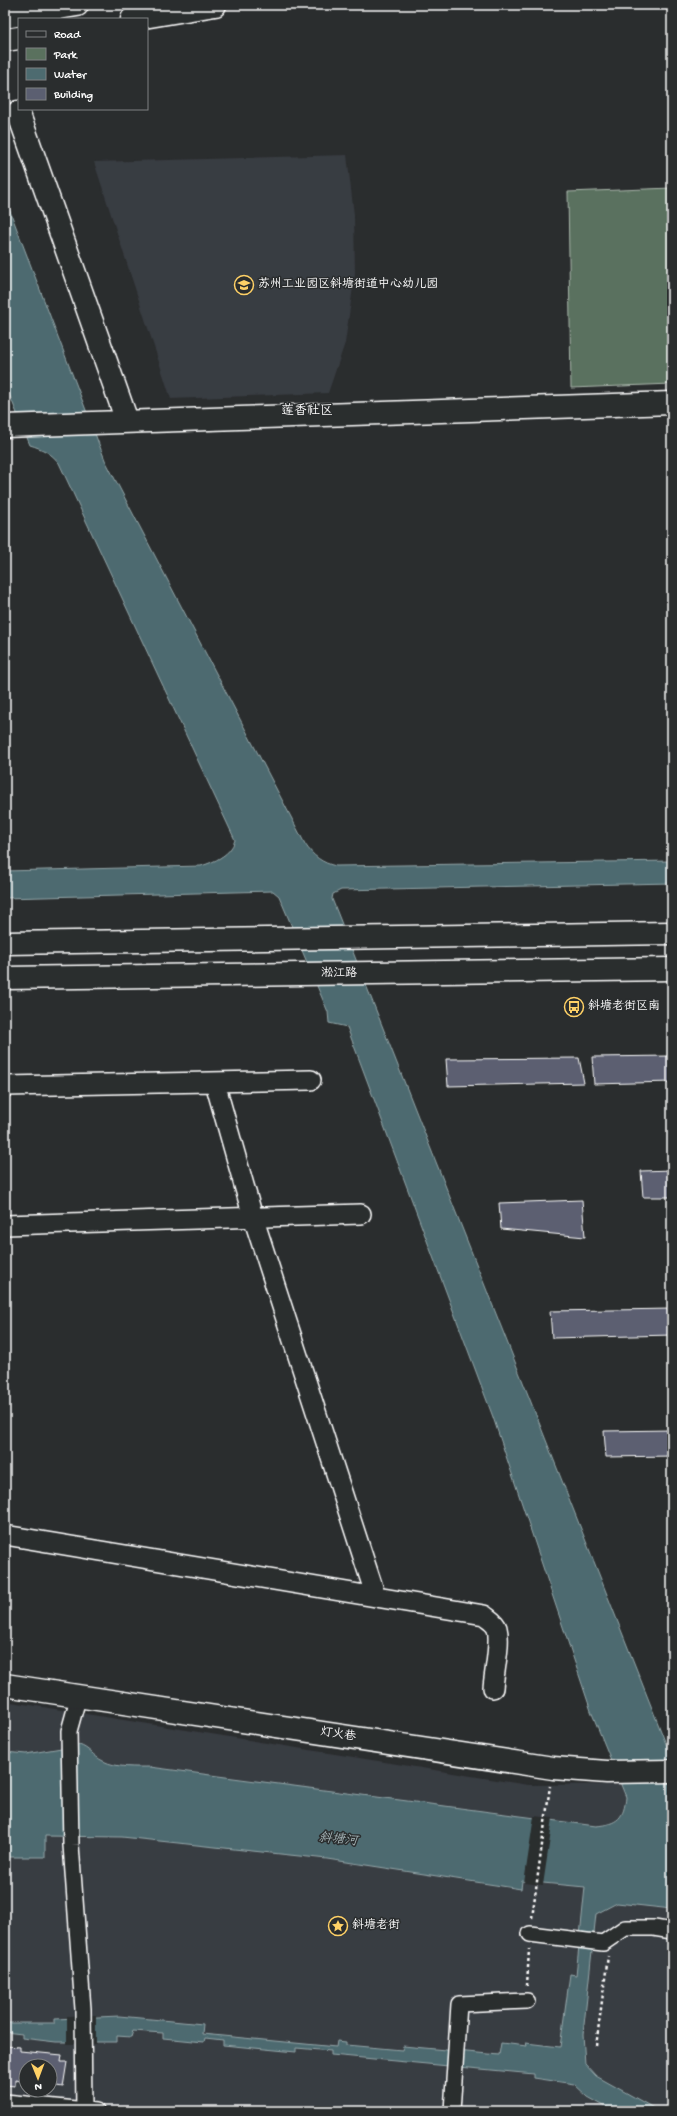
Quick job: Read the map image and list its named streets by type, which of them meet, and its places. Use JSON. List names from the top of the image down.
{
  "streets": {
    "street": ["淞江路", "灯火巷"]
  },
  "districts": ["莲香社区"],
  "water": ["斜塘河"],
  "places": {
    "school or university": ["苏州工业园区斜塘街道中心幼儿园"],
    "bus stop": ["斜塘老街区南"],
    "place": ["斜塘老街"]
  },
  "legend": [
    "Road",
    "Park",
    "Water",
    "Building"
  ],
  "north": "bottom"
}
